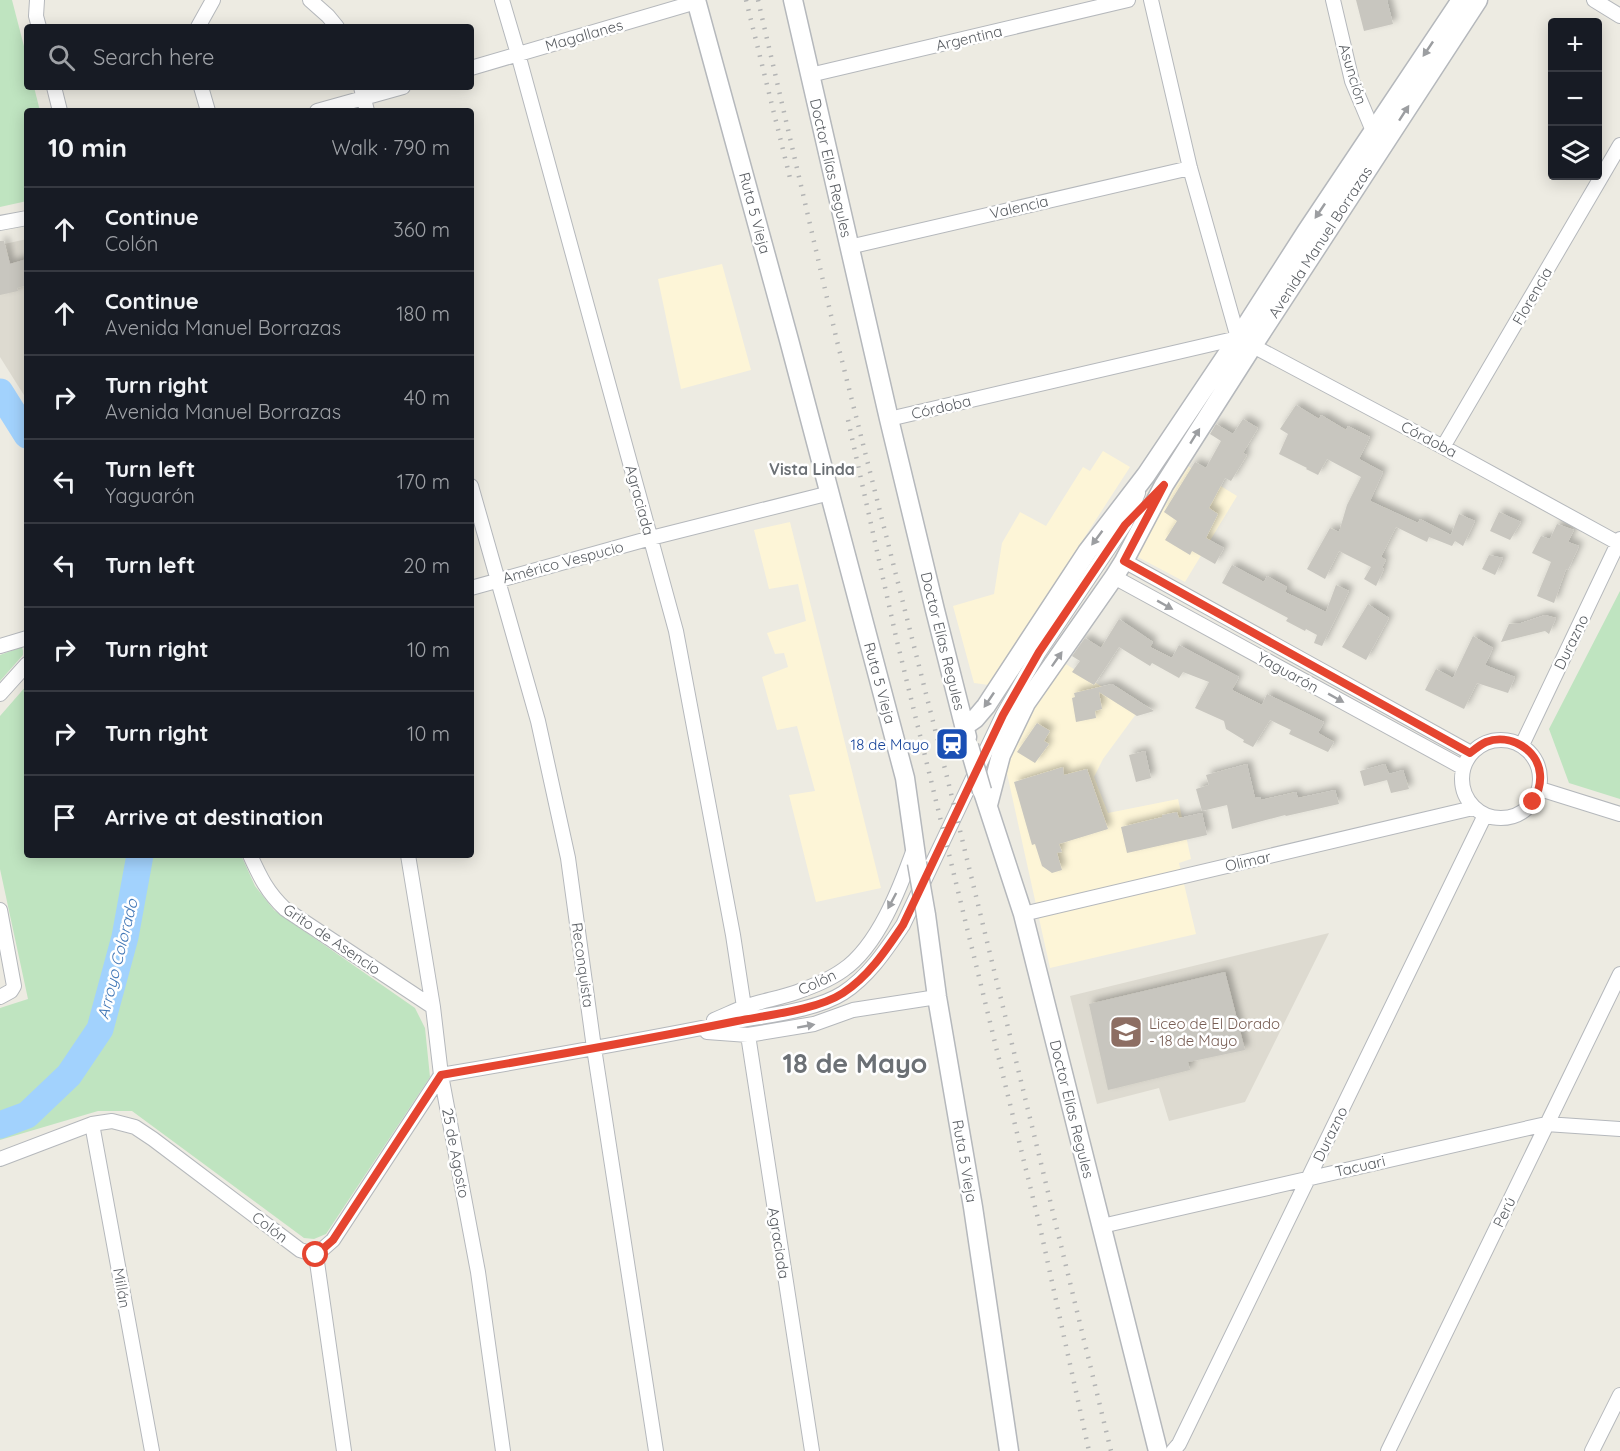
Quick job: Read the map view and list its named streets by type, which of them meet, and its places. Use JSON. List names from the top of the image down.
{
  "streets": {
    "street": [
      "Magallanes",
      "Argentina",
      "Asunción",
      "Doctor Elías Regules",
      "Valencia",
      "Ruta 5 Vieja",
      "Avenida Manuel Borrazas",
      "Florencia",
      "Córdoba",
      "Agraciada",
      "Américo Vespucio",
      "Durazno",
      "Yaguarón",
      "Olimar",
      "Grito de Asencio",
      "Reconquista",
      "Colón",
      "25 de Agosto",
      "Tacuari",
      "Perú",
      "Millán"
    ]
  },
  "crossings": [
    ["Magallanes", "Ruta 5 Vieja"],
    ["Magallanes", "Agraciada"],
    ["Argentina", "Doctor Elías Regules"],
    ["Asunción", "Avenida Manuel Borrazas"],
    ["Doctor Elías Regules", "Valencia"],
    ["Doctor Elías Regules", "Avenida Manuel Borrazas"],
    ["Doctor Elías Regules", "Córdoba"],
    ["Doctor Elías Regules", "Olimar"],
    ["Doctor Elías Regules", "Tacuari"],
    ["Ruta 5 Vieja", "Américo Vespucio"],
    ["Ruta 5 Vieja", "Colón"],
    ["Avenida Manuel Borrazas", "Córdoba"],
    ["Avenida Manuel Borrazas", "Yaguarón"],
    ["Avenida Manuel Borrazas", "Colón"],
    ["Florencia", "Córdoba"],
    ["Córdoba", "Durazno"],
    ["Agraciada", "Américo Vespucio"],
    ["Agraciada", "Colón"],
    ["Américo Vespucio", "Reconquista"],
    ["Durazno", "Yaguarón"],
    ["Durazno", "Olimar"],
    ["Durazno", "Tacuari"],
    ["Yaguarón", "Olimar"],
    ["Grito de Asencio", "25 de Agosto"],
    ["Reconquista", "Colón"],
    ["Colón", "25 de Agosto"],
    ["Colón", "Millán"],
    ["Tacuari", "Perú"]
  ],
  "districts": ["Vista Linda", "18 de Mayo"],
  "water": ["Arroyo Colorado"],
  "places": {
    "station": ["18 de Mayo"],
    "school or university": ["Liceo de El Dorado - 18 de Mayo"]
  },
  "page": {
    "map_buttons": ["+", "−"],
    "search": "Search here",
    "heading": ["10 min", "Walk · 790 m"],
    "list": [
      ["Continue", "Colón", "360 m"],
      ["Continue", "Avenida Manuel Borrazas", "180 m"],
      ["Turn right", "Avenida Manuel Borrazas", "40 m"],
      ["Turn left", "Yaguarón", "170 m"],
      ["Turn left", "20 m"],
      ["Turn right", "10 m"],
      ["Turn right", "10 m"],
      "Arrive at destination"
    ]
  }
}
